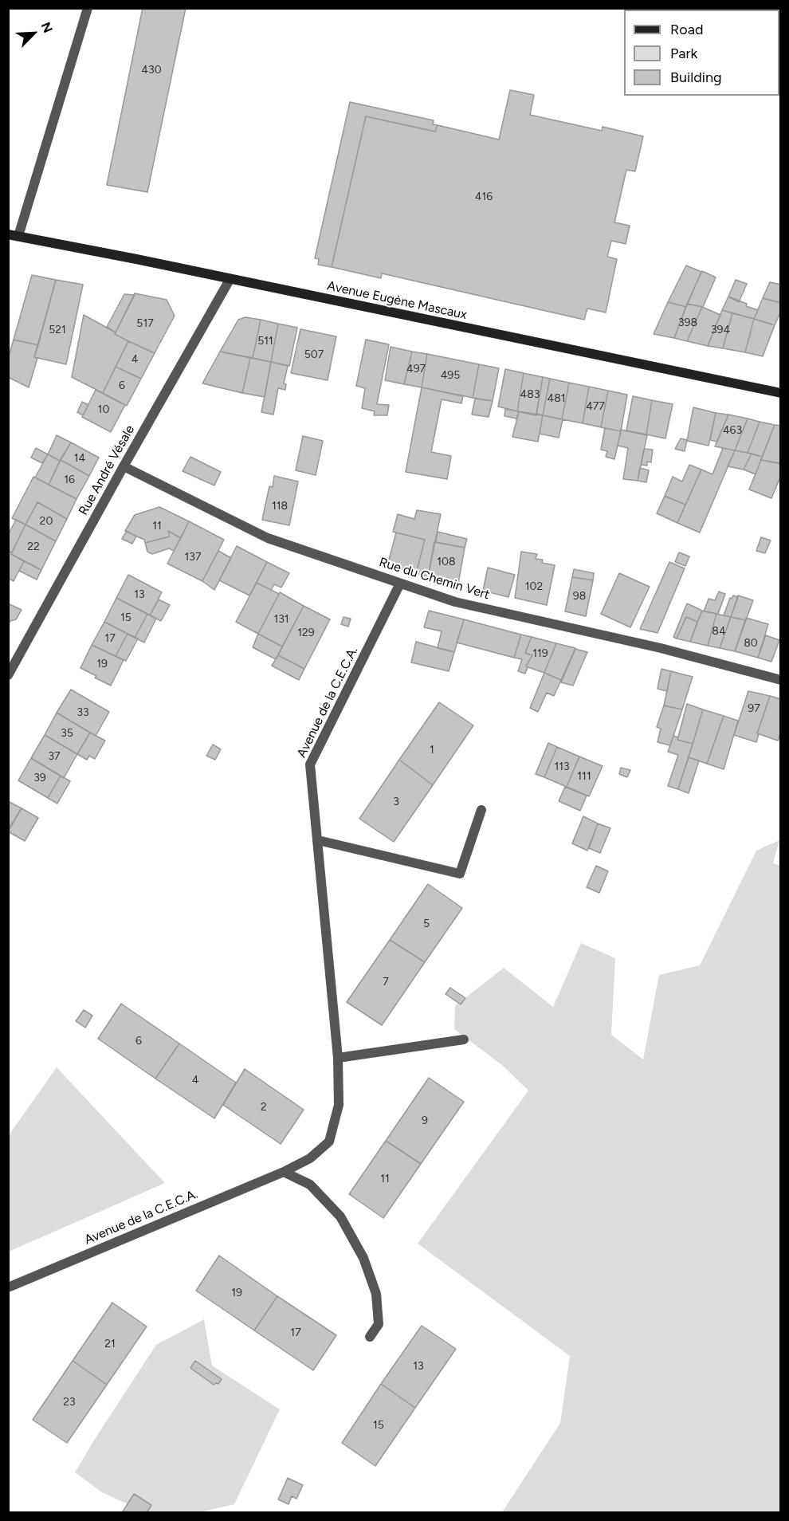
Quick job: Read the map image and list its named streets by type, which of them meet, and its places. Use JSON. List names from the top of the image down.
{
  "streets": {
    "main road": ["Avenue Eugène Mascaux"],
    "street": ["Rue André Vésale", "Rue du Chemin Vert", "Avenue de la C.E.C.A."]
  },
  "crossings": [
    ["Avenue Eugène Mascaux", "Rue André Vésale"],
    ["Rue André Vésale", "Rue du Chemin Vert"],
    ["Rue du Chemin Vert", "Avenue de la C.E.C.A."]
  ],
  "house_numbers": [
    "430",
    "416",
    "398",
    "517",
    "521",
    "394",
    "511",
    "507",
    "4",
    "497",
    "495",
    "6",
    "483",
    "481",
    "477",
    "10",
    "463",
    "14",
    "16",
    "118",
    "20",
    "11",
    "22",
    "137",
    "108",
    "102",
    "13",
    "98",
    "15",
    "131",
    "84",
    "129",
    "17",
    "80",
    "119",
    "19",
    "97",
    "33",
    "35",
    "1",
    "37",
    "113",
    "111",
    "39",
    "3",
    "5",
    "7",
    "6",
    "4",
    "2",
    "9",
    "11",
    "19",
    "17",
    "21",
    "13",
    "23",
    "15"
  ],
  "legend": ["Road", "Park", "Building"],
  "north": "top right"
}
